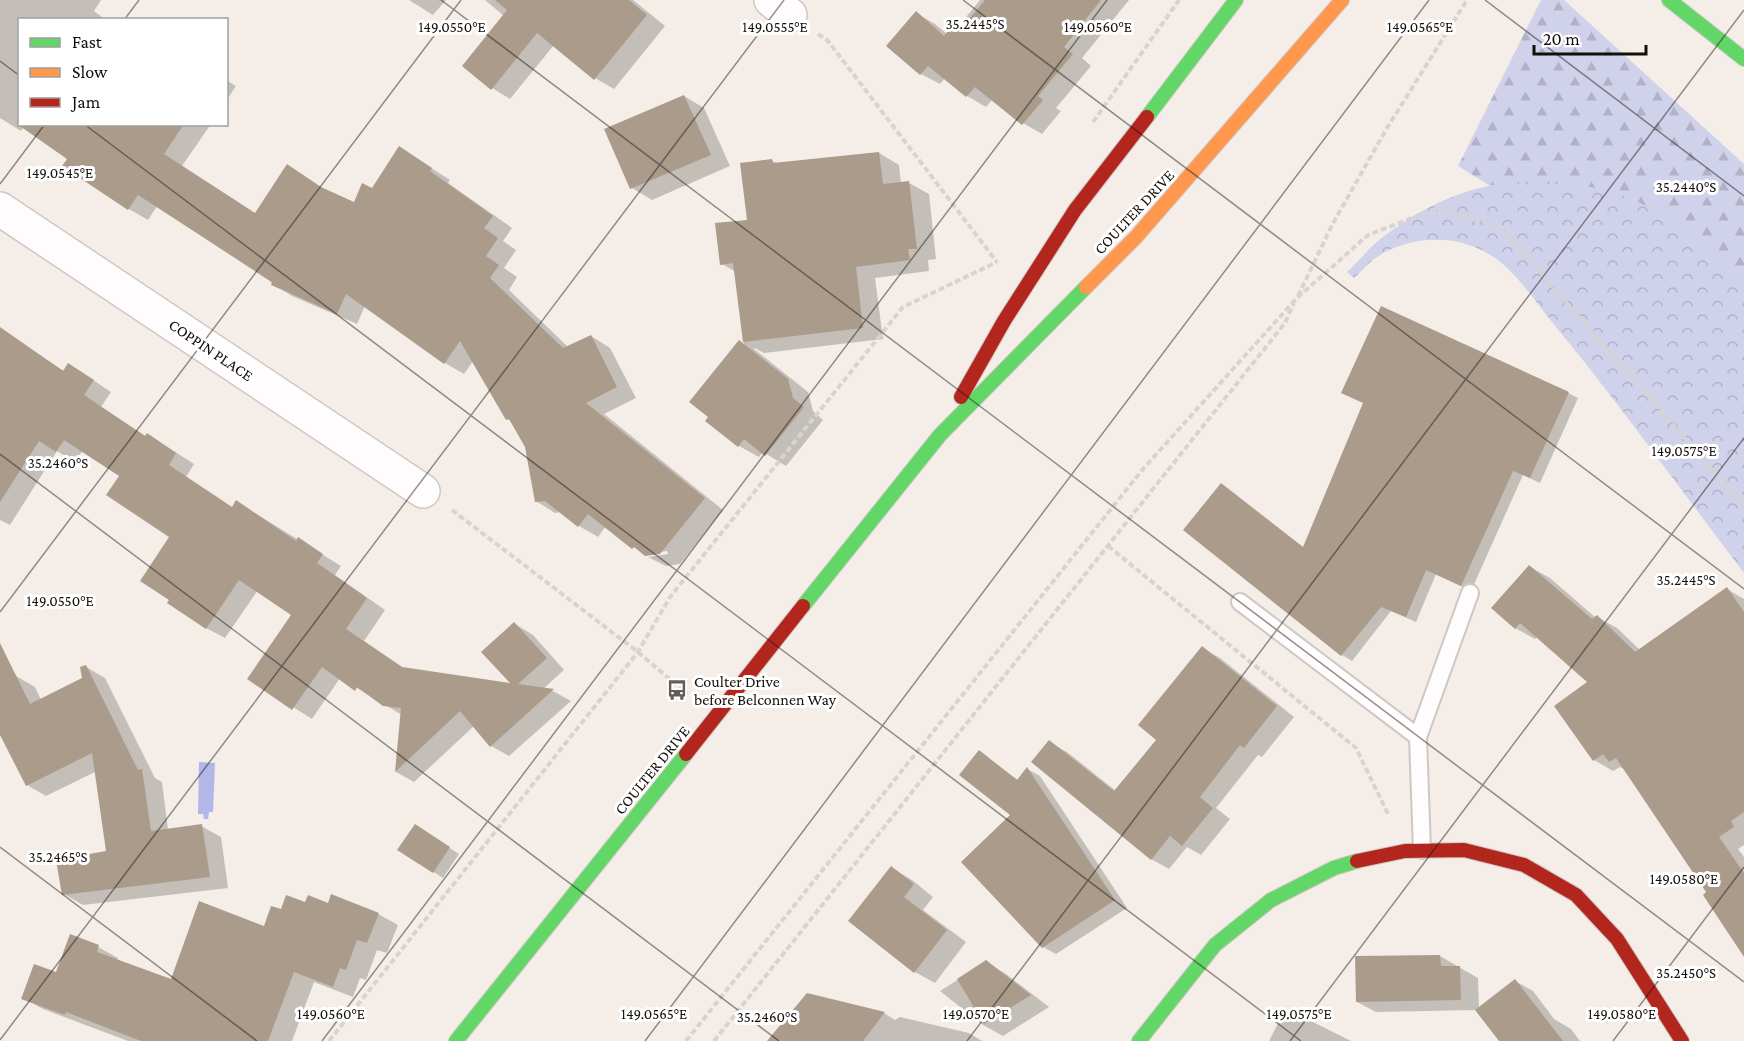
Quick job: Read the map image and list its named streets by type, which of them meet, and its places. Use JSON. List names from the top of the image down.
{
  "streets": {
    "main road": ["COULTER DRIVE"],
    "street": ["COPPIN PLACE"]
  },
  "places": {
    "bus stop": ["Coulter Drive before Belconnen Way"]
  },
  "legend": ["Fast", "Slow", "Jam"],
  "scale_bar": "20 m",
  "coordinates": [
    "35.2445°S",
    "149.0550°E",
    "149.0555°E",
    "149.0560°E",
    "149.0565°E",
    "149.0545°E",
    "35.2440°S",
    "149.0575°E",
    "35.2460°S",
    "35.2465°S",
    "149.0580°E",
    "35.2450°S",
    "149.0570°E"
  ]
}
